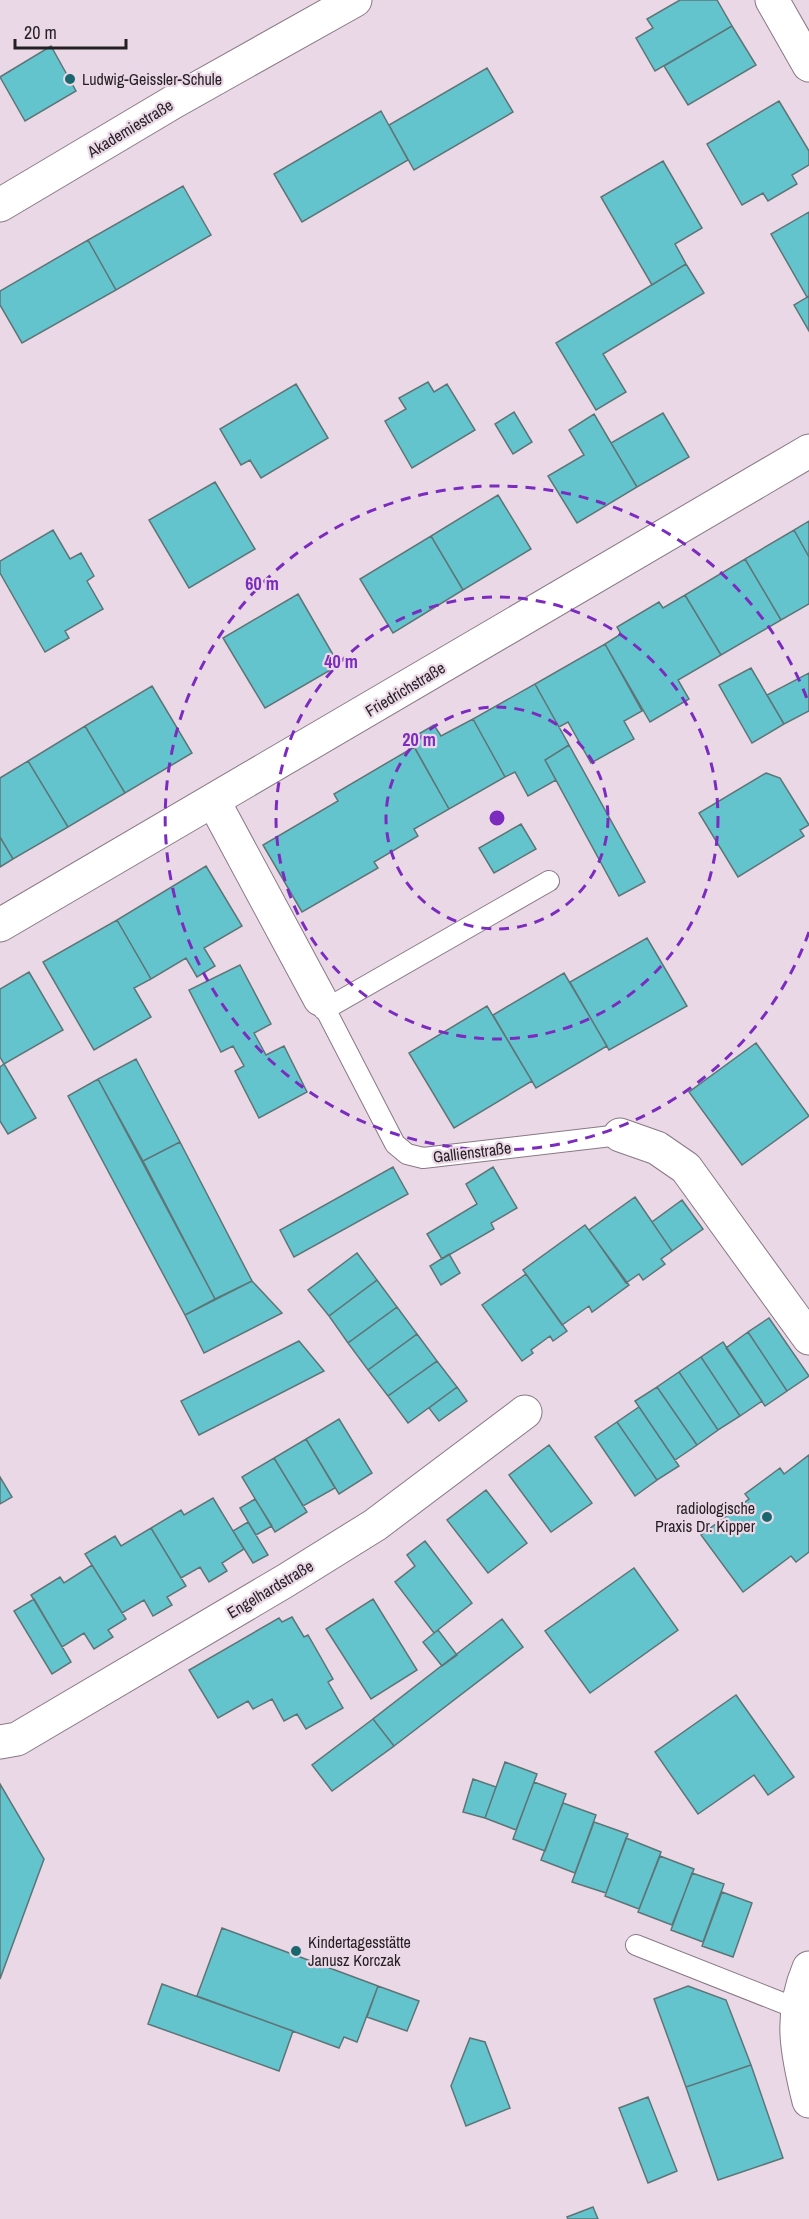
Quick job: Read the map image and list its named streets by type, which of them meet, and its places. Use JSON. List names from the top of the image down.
{
  "streets": {
    "street": [
      "Akademiestraße",
      "Friedrichstraße",
      "Gallienstraße",
      "Engelhardstraße"
    ]
  },
  "crossings": [
    ["Friedrichstraße", "Gallienstraße"]
  ],
  "places": ["Ludwig-Geissler-Schule", "radiologische Praxis Dr. Kipper", "Kindertagesstätte Janusz Korczak"],
  "scale_bar": "20 m",
  "rings": ["60 m", "40 m", "20 m"]
}
